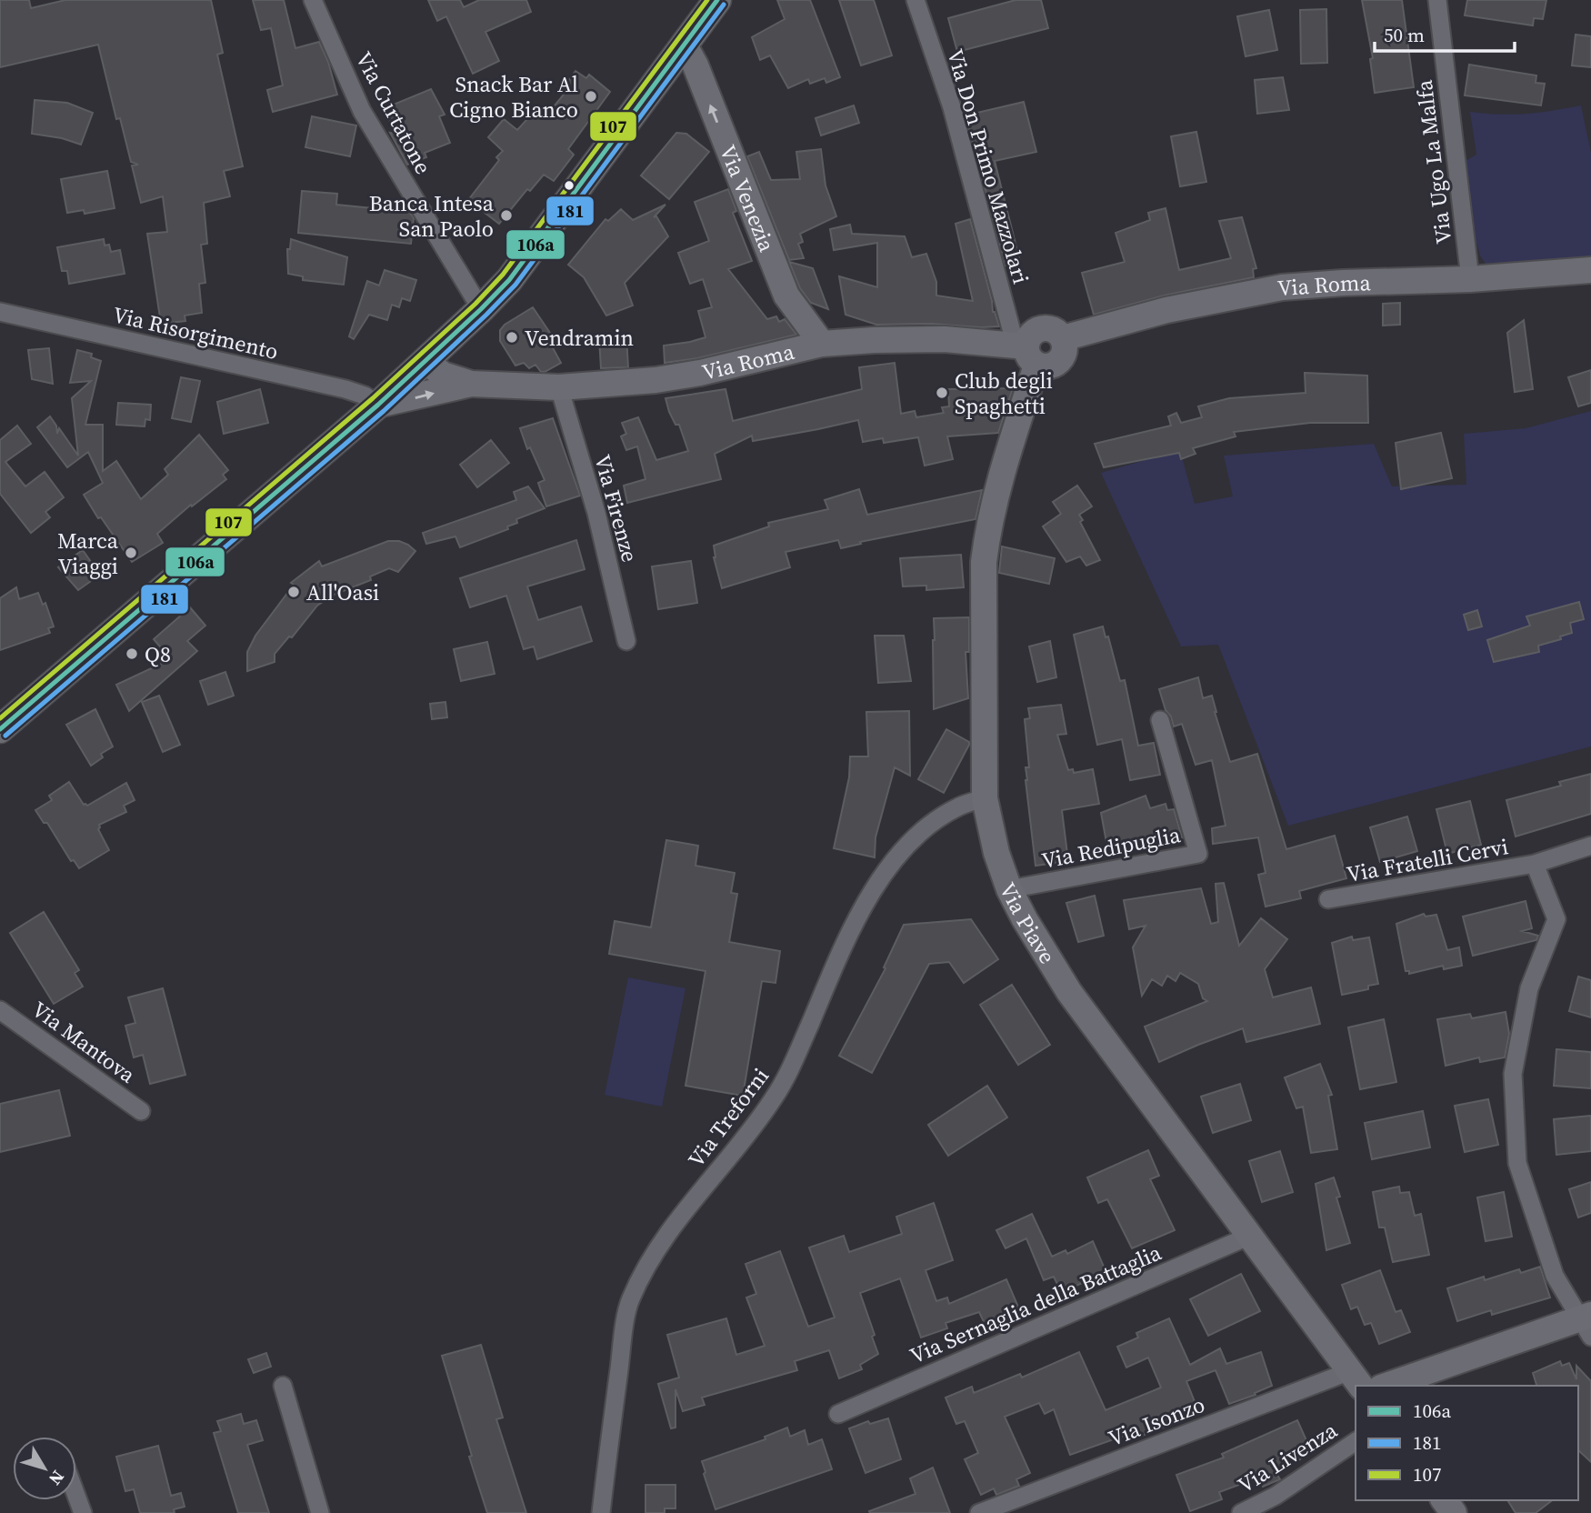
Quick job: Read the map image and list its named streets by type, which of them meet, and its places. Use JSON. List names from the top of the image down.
{
  "streets": {
    "street": [
      "Via Curtatone",
      "Via Ugo La Malfa",
      "Via Don Primo Mazzolari",
      "Via Venezia",
      "Via Roma",
      "Via Risorgimento",
      "Via Firenze",
      "Via Redipuglia",
      "Via Fratelli Cervi",
      "Via Piave",
      "Via Mantova",
      "Via Treforni",
      "Via Sernaglia della Battaglia",
      "Via Isonzo",
      "Via Livenza"
    ]
  },
  "crossings": [
    ["Via Ugo La Malfa", "Via Roma"],
    ["Via Don Primo Mazzolari", "Via Roma"],
    ["Via Don Primo Mazzolari", "Via Piave"],
    ["Via Venezia", "Via Roma"],
    ["Via Roma", "Via Risorgimento"],
    ["Via Roma", "Via Firenze"],
    ["Via Roma", "Via Piave"],
    ["Via Redipuglia", "Via Piave"],
    ["Via Piave", "Via Treforni"],
    ["Via Piave", "Via Sernaglia della Battaglia"],
    ["Via Piave", "Via Isonzo"]
  ],
  "one_way": ["Via Venezia"],
  "places": [
    "Snack Bar Al Cigno Bianco",
    "Banca Intesa San Paolo",
    "Vendramin",
    "Club degli Spaghetti",
    "Marca Viaggi",
    "All'Oasi",
    "Q8"
  ],
  "lines": ["transit line 106a", "transit line 107", "transit line 181"],
  "legend": ["106a", "181", "107"],
  "scale_bar": "50 m",
  "north": "bottom right"
}
